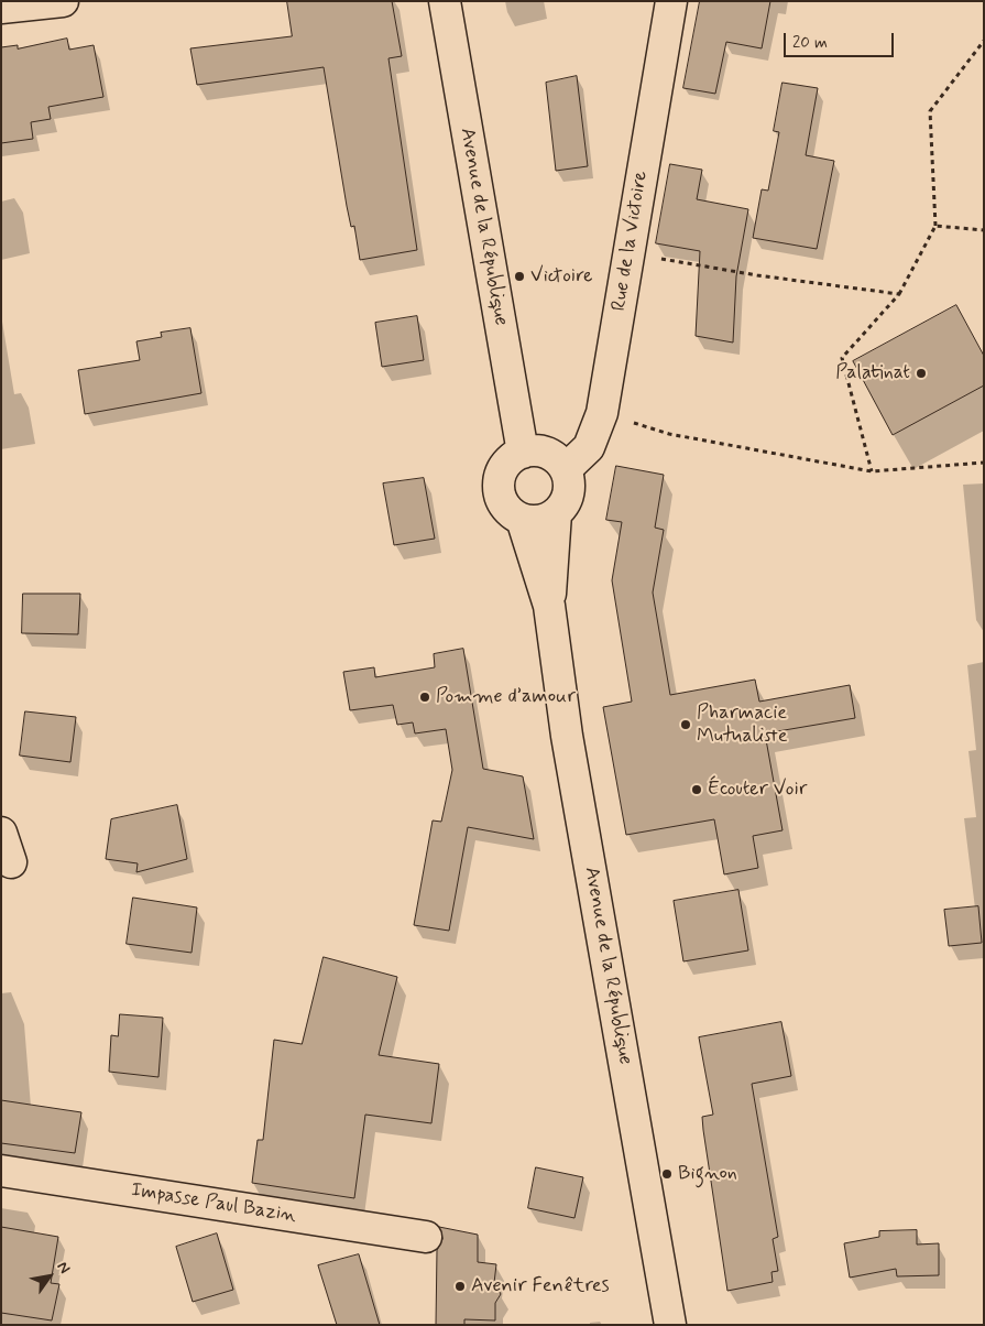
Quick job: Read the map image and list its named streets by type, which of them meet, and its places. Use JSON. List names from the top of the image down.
{
  "streets": {
    "main road": ["Avenue de la République", "Rue de la Victoire", "Impasse Paul Bazin"]
  },
  "crossings": [
    ["Avenue de la République", "Rue de la Victoire"]
  ],
  "places": [
    "Victoire",
    "Palatinat",
    "Pomme d’amour",
    "Pharmacie Mutualiste",
    "Écouter Voir",
    "Bignon",
    "Avenir Fenêtres"
  ],
  "scale_bar": "20 m",
  "north": "top right"
}
